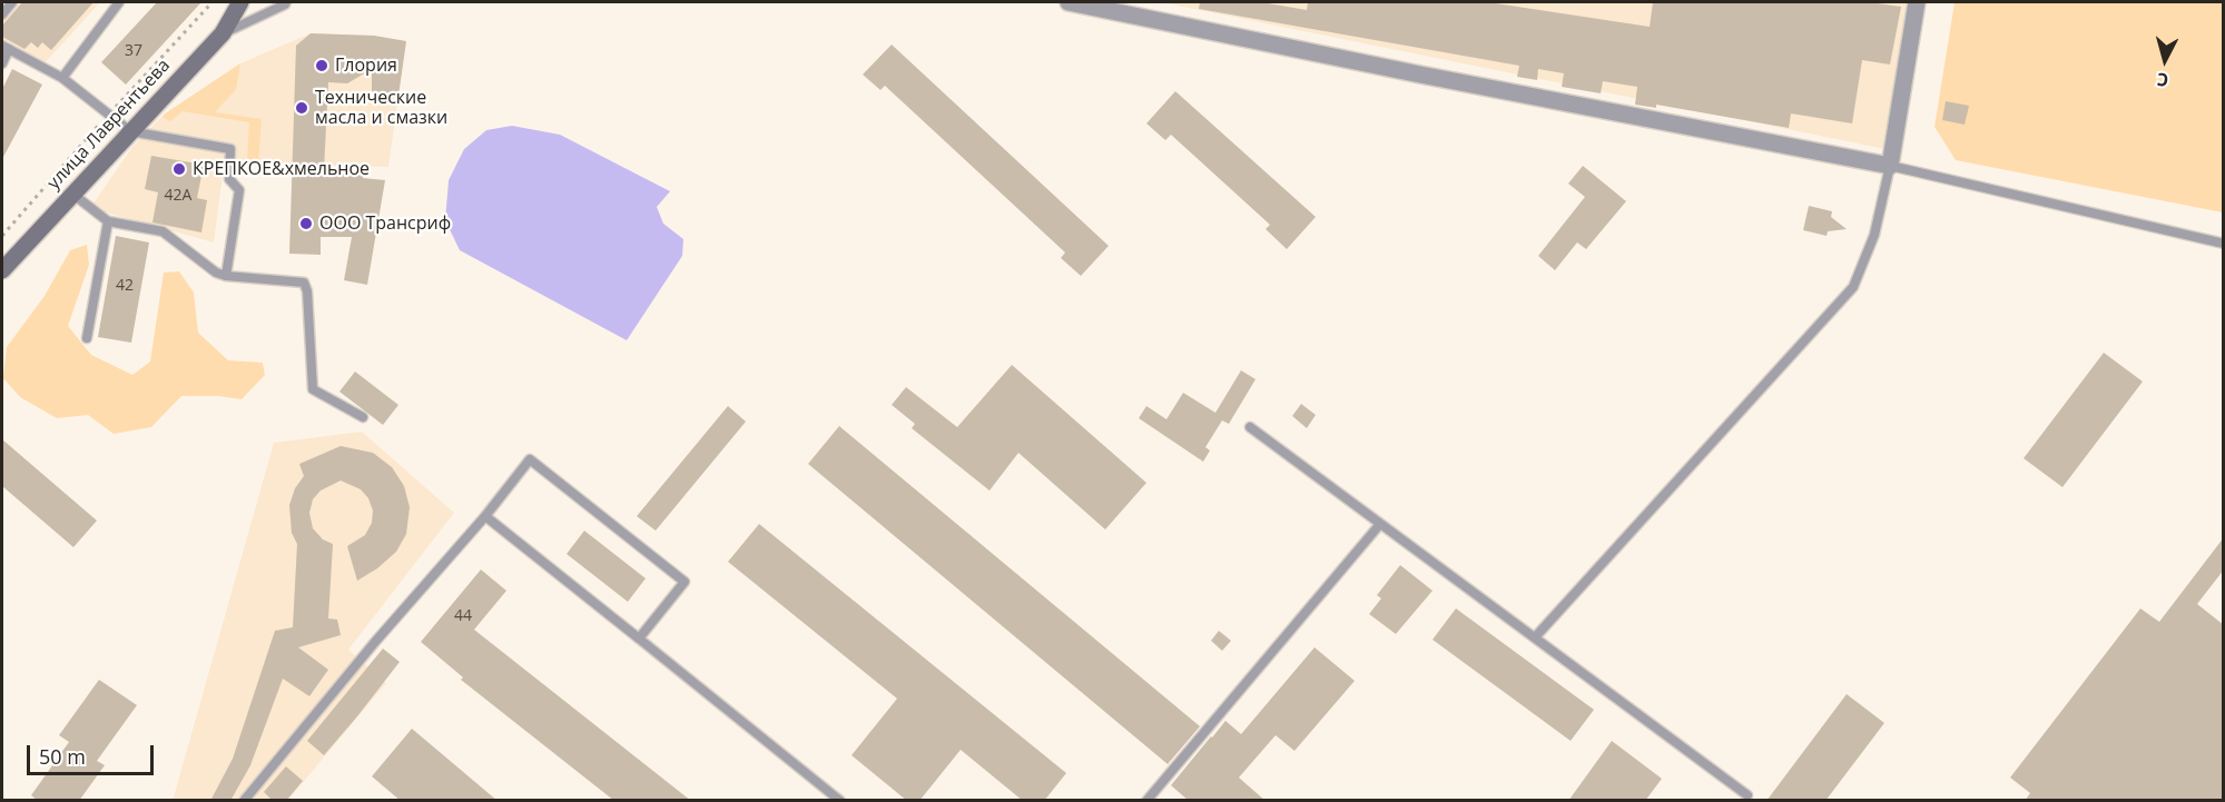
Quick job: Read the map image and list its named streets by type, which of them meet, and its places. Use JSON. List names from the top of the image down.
{
  "streets": {
    "street": ["улица Лаврентьева"]
  },
  "places": [
    "Глория",
    "Технические масла и смазки",
    "КРЕПКОЕ&хмельное",
    "ООО Трансриф"
  ],
  "house_numbers": [
    "37",
    "42А",
    "42",
    "44"
  ],
  "scale_bar": "50 m",
  "north": "bottom"
}
